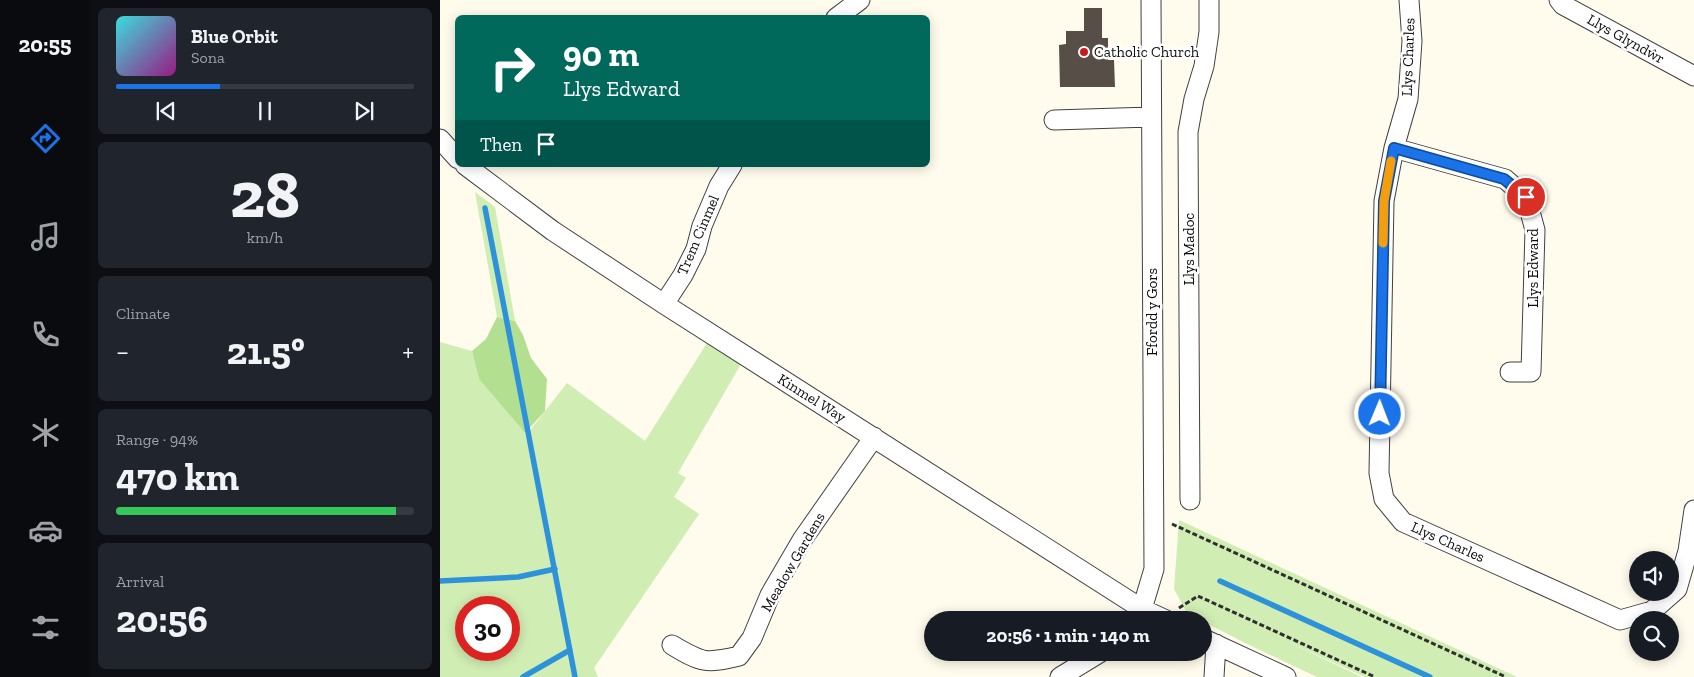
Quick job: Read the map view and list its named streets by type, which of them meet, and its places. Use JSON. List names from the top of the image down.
{
  "streets": {
    "street": [
      "Llys Glyndŵr",
      "Llys Charles",
      "Trem Cinmel",
      "Llys Madoc",
      "Llys Edward",
      "Ffordd y Gors",
      "Kinmel Way",
      "Meadow Gardens"
    ]
  },
  "crossings": [
    ["Llys Charles", "Llys Edward"],
    ["Trem Cinmel", "Kinmel Way"],
    ["Kinmel Way", "Meadow Gardens"]
  ],
  "places": ["Catholic Church"],
  "page": {
    "tabs": "20:55",
    "turn": ["90 m", "Llys Edward"],
    "song": ["Blue Orbit", "Sona"],
    "then": "Then",
    "tile": [
      ["28", "km/h"],
      "Climate",
      ["Range · 94%", "470 km"],
      ["Arrival", "20:56"]
    ],
    "heat": ["−", "21.5°", "+"],
    "limit": "30",
    "trip": "20:56 · 1 min · 140 m"
  }
}
